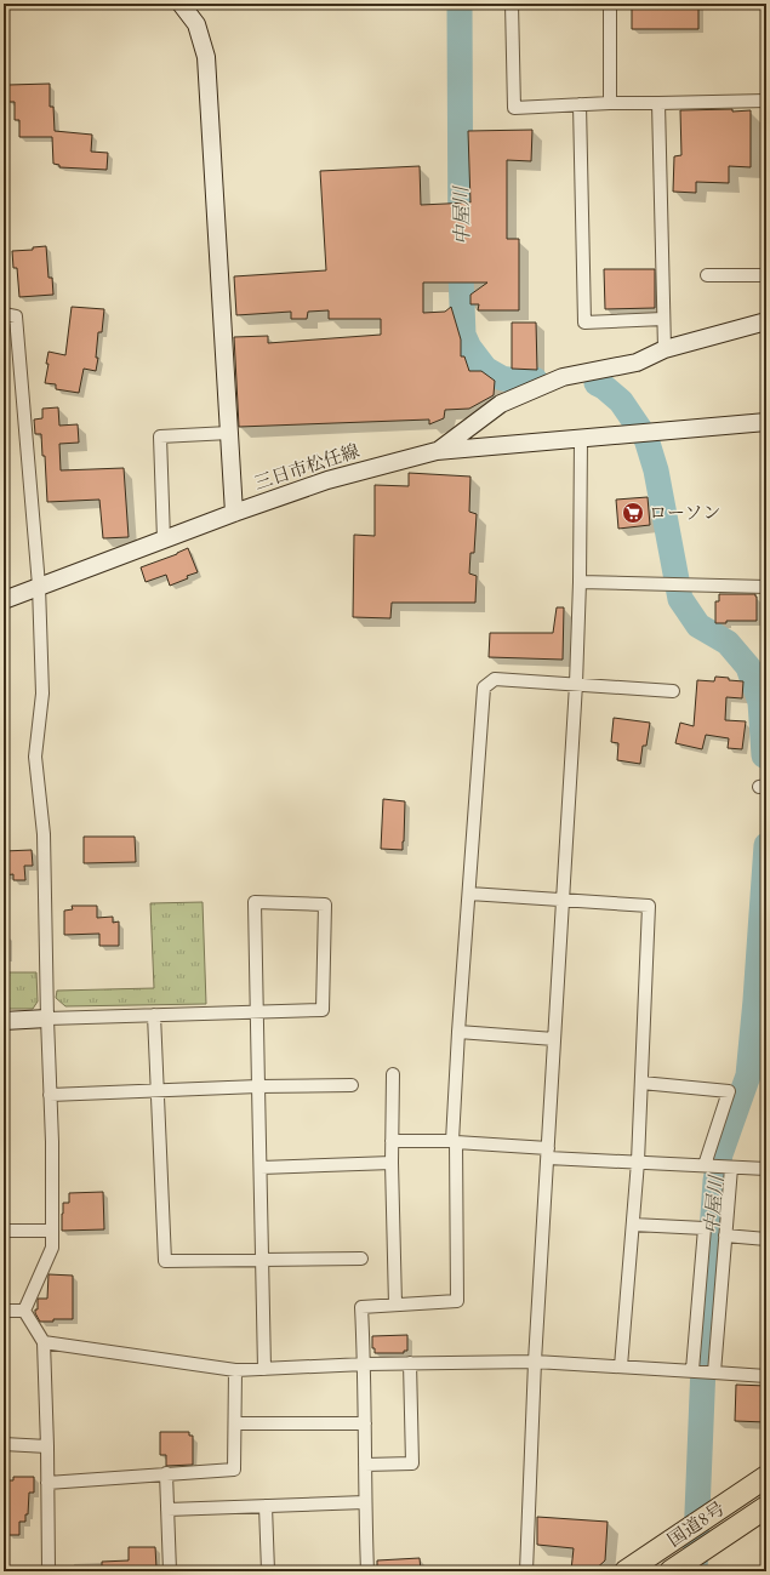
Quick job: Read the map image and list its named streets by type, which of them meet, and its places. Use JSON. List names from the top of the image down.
{
  "streets": {
    "highway": ["国道8号"],
    "street": ["三日市松任線"]
  },
  "water": ["中屋川"],
  "places": {
    "supermarket": ["ローソン"]
  }
}
